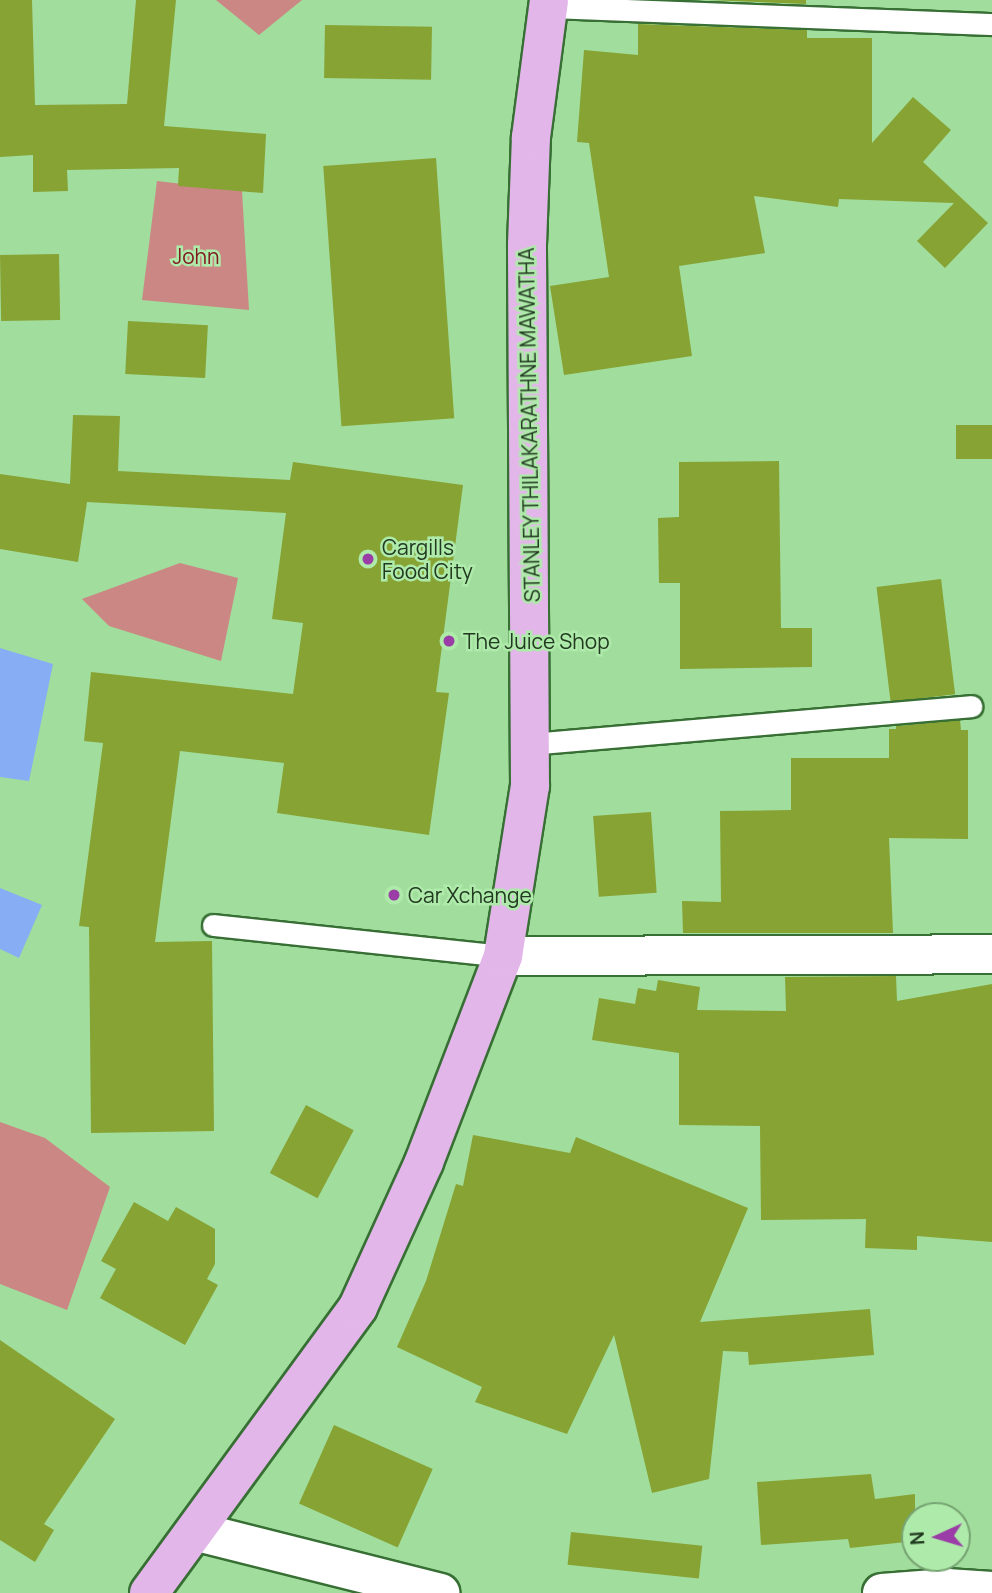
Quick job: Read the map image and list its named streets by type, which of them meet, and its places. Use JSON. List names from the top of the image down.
{
  "streets": {
    "main road": ["STANLEY THILAKARATHNE MAWATHA"]
  },
  "parks": ["John"],
  "places": ["Cargills Food City", "The Juice Shop", "Car Xchange"],
  "north": "left"
}
